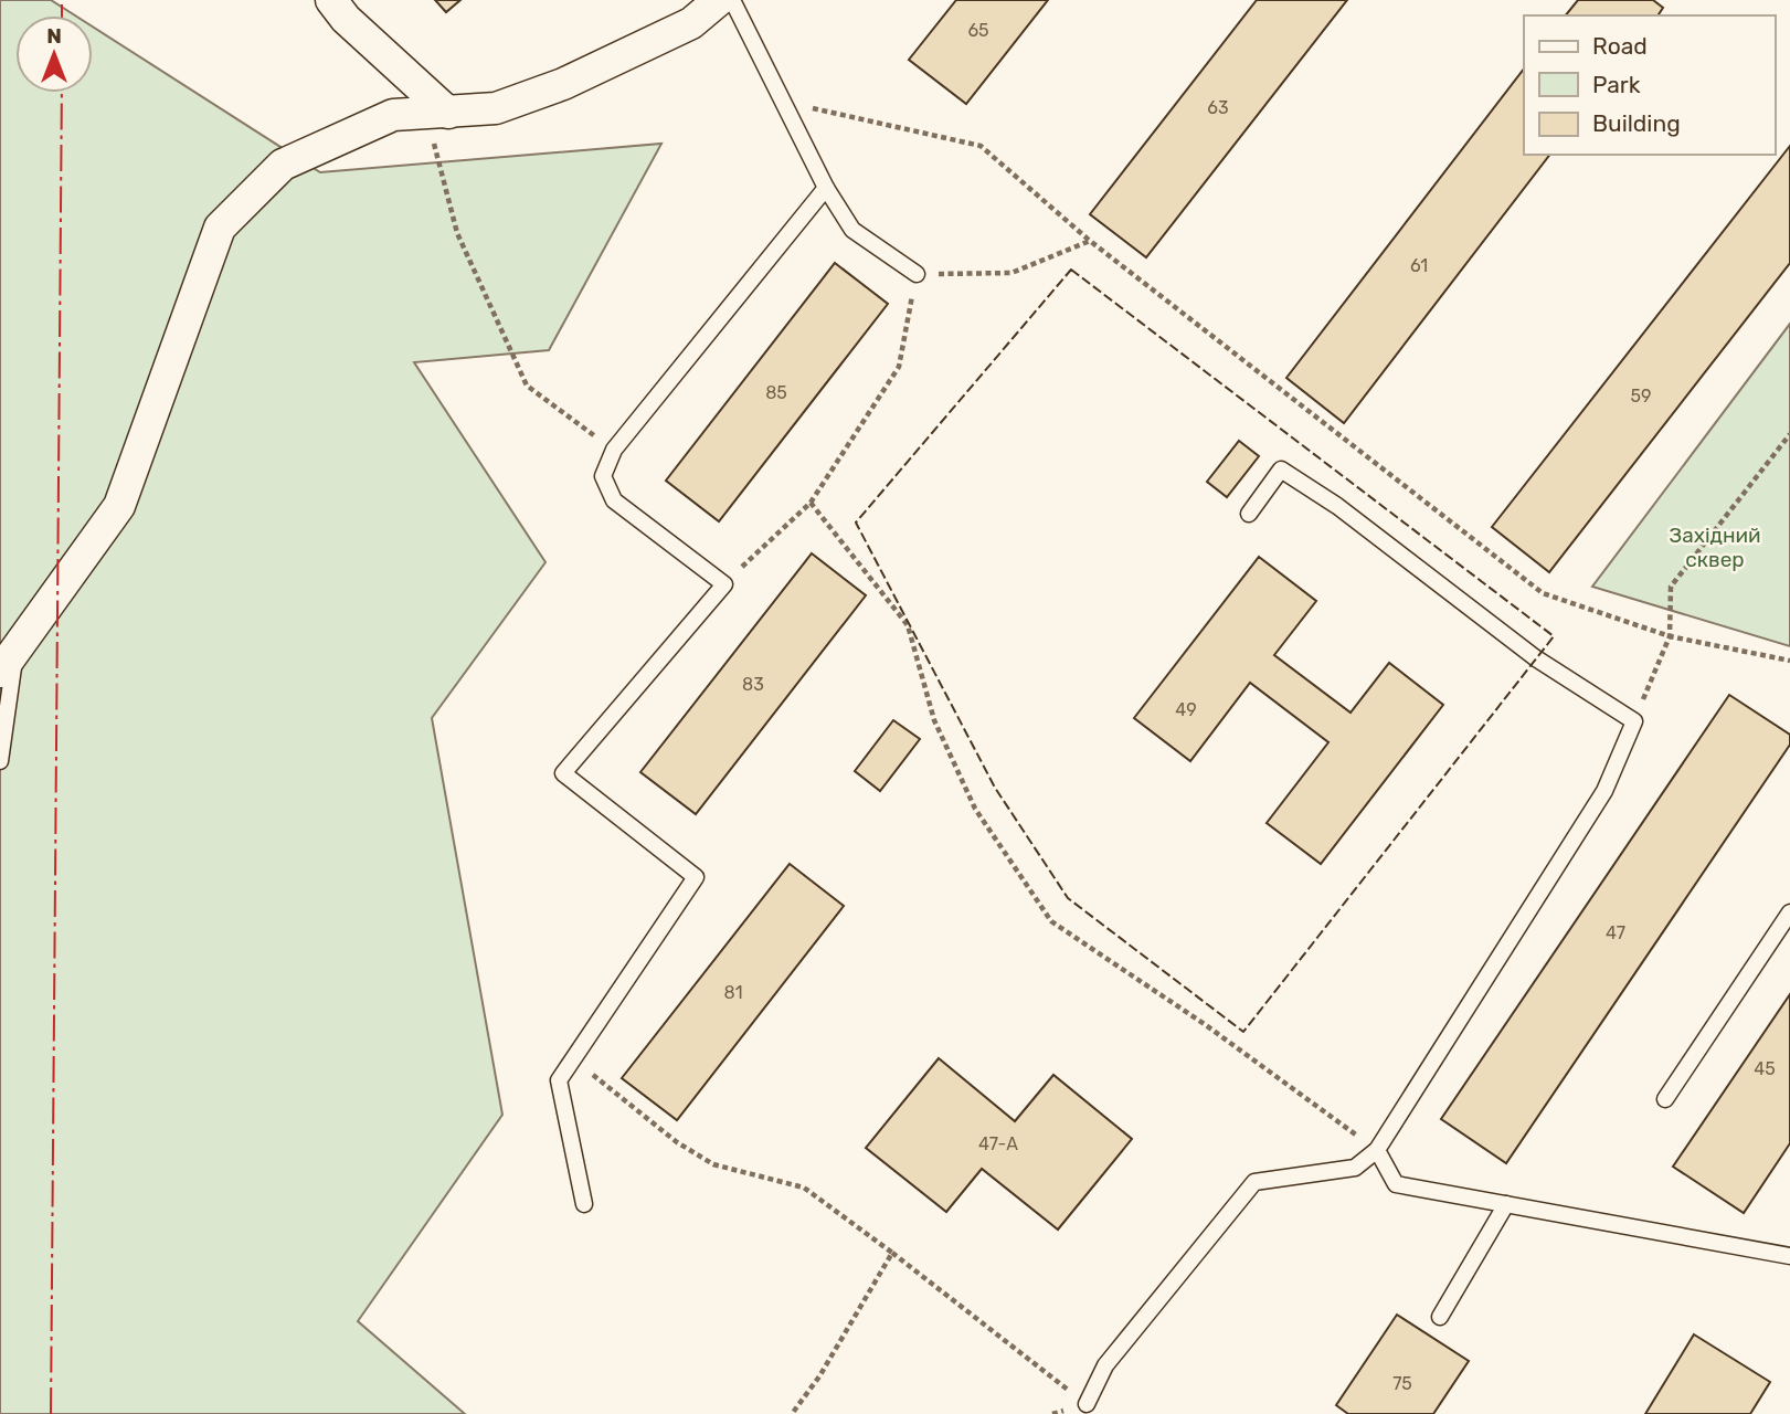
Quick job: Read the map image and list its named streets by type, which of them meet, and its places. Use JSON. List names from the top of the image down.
{
  "parks": ["Західний сквер"],
  "house_numbers": [
    "65",
    "63",
    "61",
    "85",
    "59",
    "83",
    "49",
    "47",
    "81",
    "45",
    "47-А",
    "75"
  ],
  "legend": ["Road", "Park", "Building"],
  "north": "top"
}
